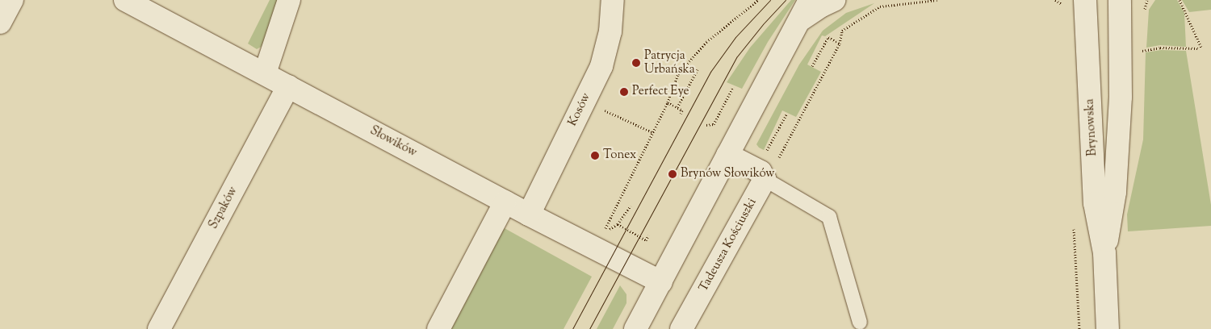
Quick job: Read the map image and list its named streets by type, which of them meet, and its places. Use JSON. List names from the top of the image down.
{
  "streets": {
    "street": [
      "Kosów",
      "Brynowska",
      "Słowików",
      "Szpaków",
      "Tadeusza Kościuszki"
    ]
  },
  "crossings": [
    ["Kosów", "Słowików"],
    ["Słowików", "Szpaków"]
  ],
  "places": [
    "Patrycja Urbańska",
    "Perfect Eye",
    "Tonex",
    "Brynów Słowików"
  ]
}
